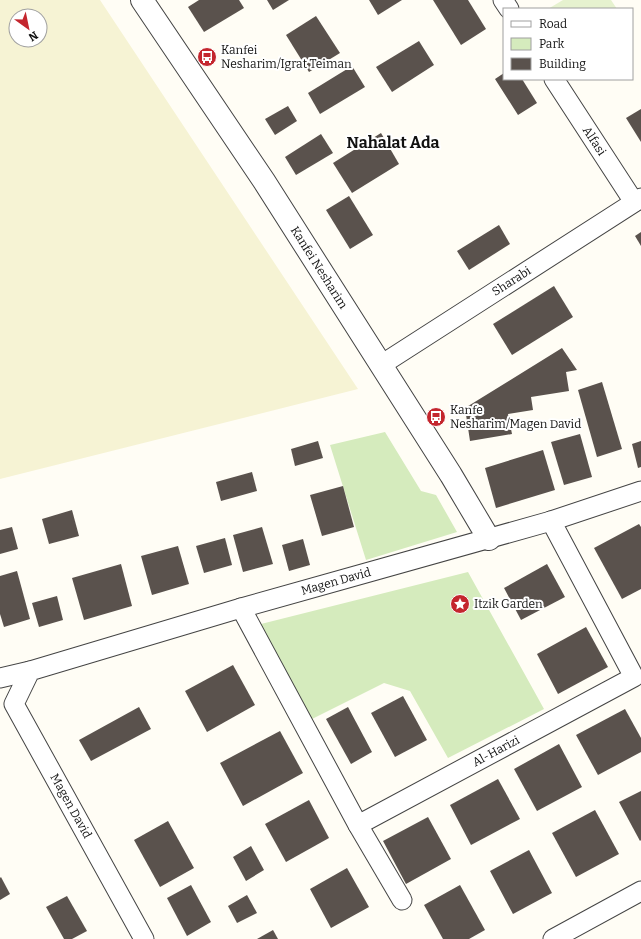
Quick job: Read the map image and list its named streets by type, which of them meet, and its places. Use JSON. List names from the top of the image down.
{
  "streets": {
    "street": [
      "Alfasi",
      "Kanfei Nesharim",
      "Sharabi",
      "Magen David",
      "Al-Harizi"
    ]
  },
  "crossings": [
    ["Alfasi", "Sharabi"],
    ["Kanfei Nesharim", "Sharabi"],
    ["Kanfei Nesharim", "Magen David"],
    ["Magen David", "Al-Harizi"]
  ],
  "districts": ["Nahalat Ada"],
  "places": {
    "bus stop": ["Kanfei Nesharim/Igrat Teiman", "Kanfe Nesharim/Magen David"],
    "place": ["Itzik Garden"]
  },
  "legend": ["Road", "Park", "Building"],
  "north": "bottom right"
}
